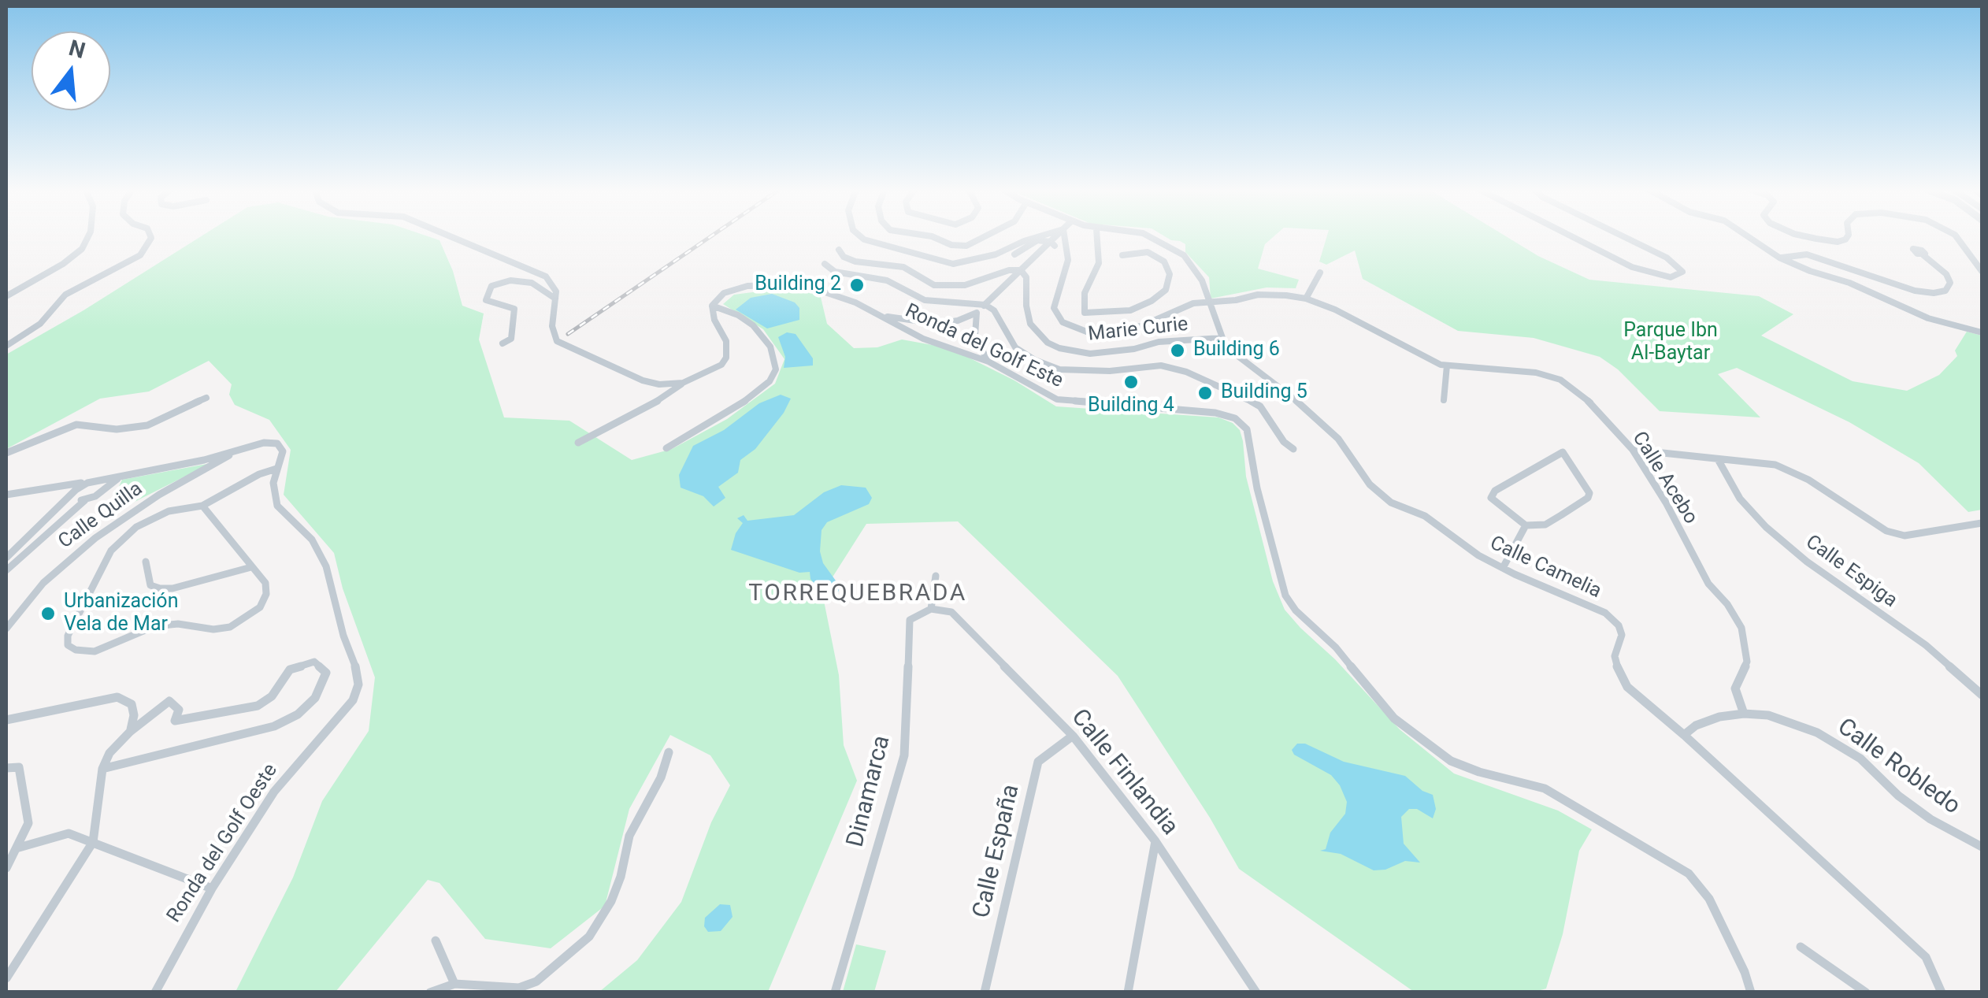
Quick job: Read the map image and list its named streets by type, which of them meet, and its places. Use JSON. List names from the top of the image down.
{
  "streets": {
    "street": [
      "Marie Curie",
      "Ronda del Golf Este",
      "Calle Acebo",
      "Calle Quilla",
      "Calle Camelia",
      "Calle Espiga",
      "Calle Robledo",
      "Calle Finlandia",
      "Dinamarca",
      "Ronda del Golf Oeste",
      "Calle España"
    ]
  },
  "crossings": [
    ["Marie Curie", "Calle Camelia"],
    ["Calle Acebo", "Calle Camelia"],
    ["Calle Acebo", "Calle Robledo"],
    ["Calle Quilla", "Ronda del Golf Oeste"],
    ["Calle Finlandia", "Dinamarca"],
    ["Calle Finlandia", "Calle España"]
  ],
  "districts": ["TORREQUEBRADA"],
  "parks": ["Parque Ibn Al-Baytar"],
  "places": [
    "Building 2",
    "Building 6",
    "Building 4",
    "Building 5",
    "Urbanización Vela de Mar"
  ],
  "north": "top"
}
